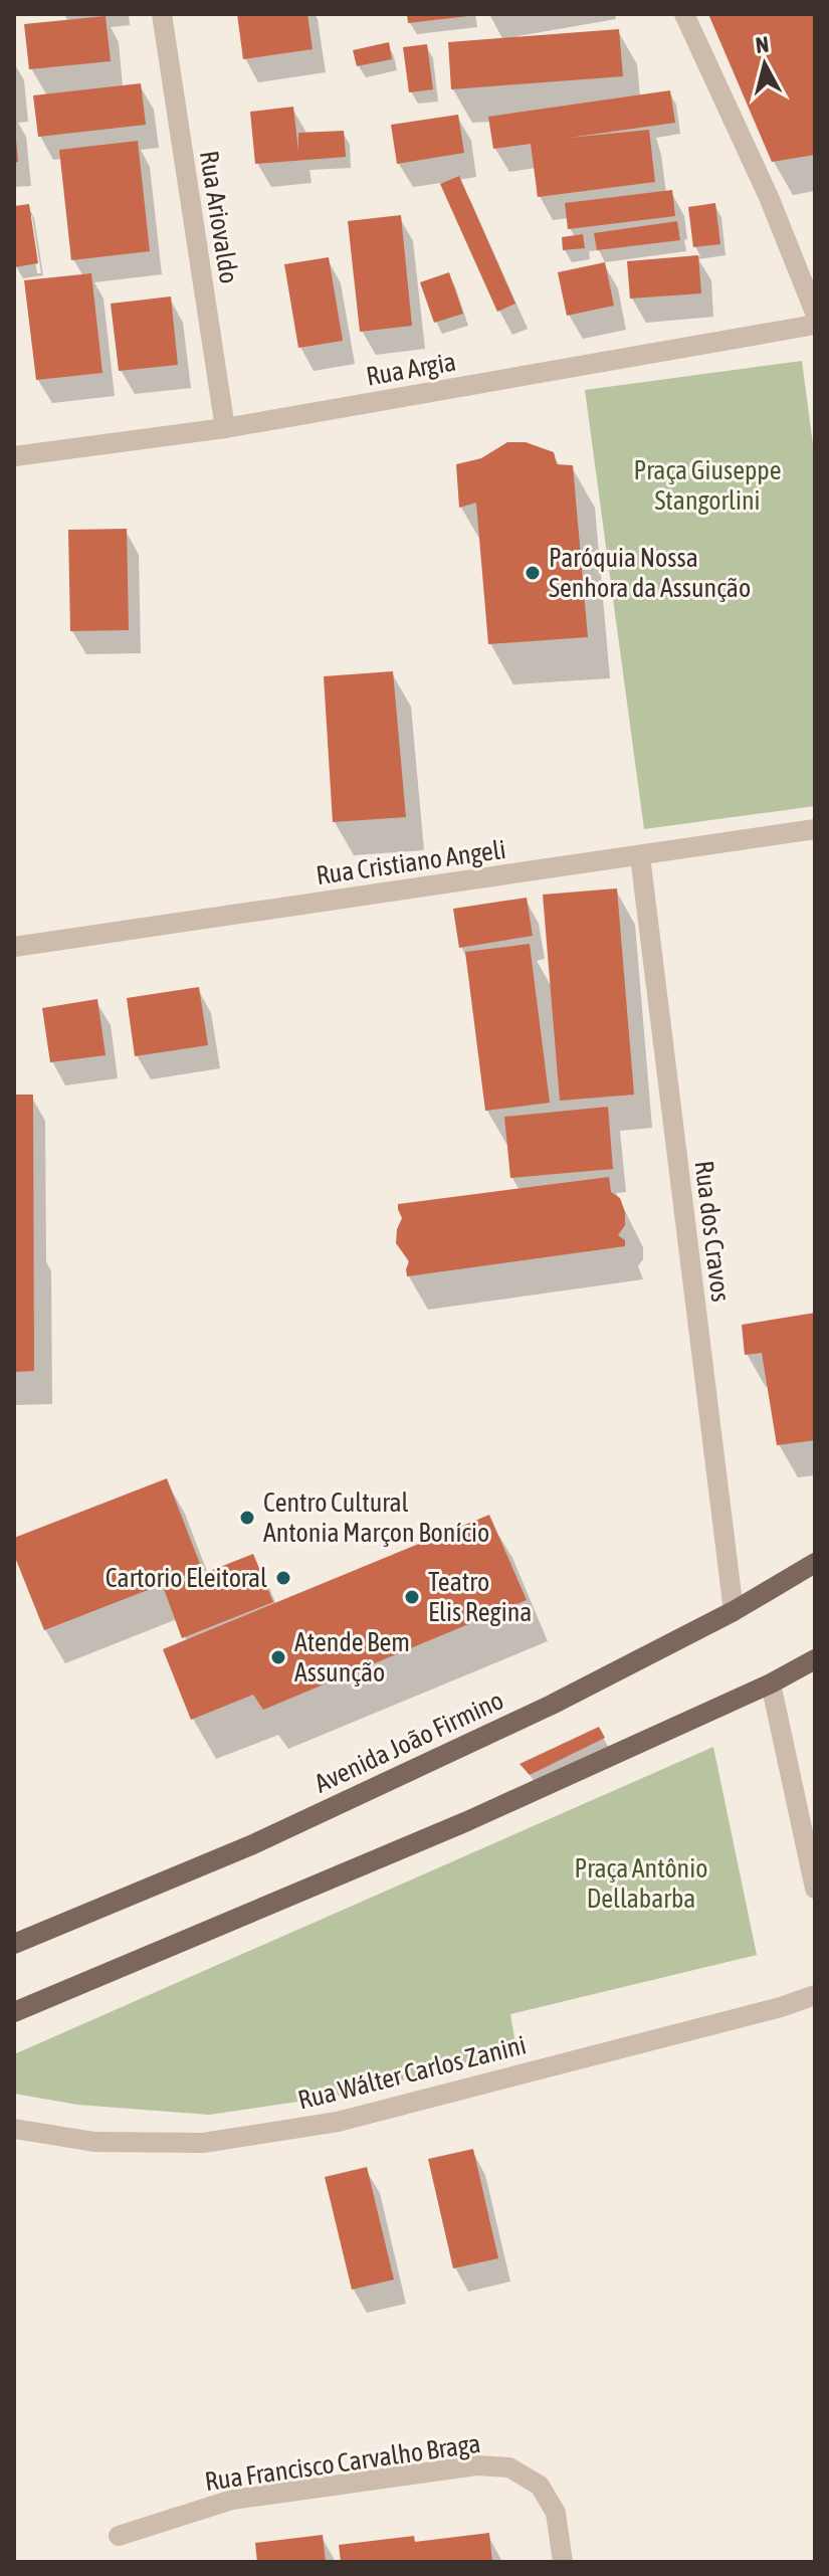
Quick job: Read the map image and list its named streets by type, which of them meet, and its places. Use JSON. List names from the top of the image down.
{
  "streets": {
    "main road": ["Avenida João Firmino"],
    "street": [
      "Rua Ariovaldo",
      "Rua Argia",
      "Rua Cristiano Angeli",
      "Rua dos Cravos",
      "Rua Wálter Carlos Zanini",
      "Rua Francisco Carvalho Braga"
    ]
  },
  "crossings": [
    ["Rua Ariovaldo", "Rua Argia"],
    ["Rua Cristiano Angeli", "Rua dos Cravos"],
    ["Rua dos Cravos", "Avenida João Firmino"]
  ],
  "parks": ["Praça Giuseppe Stangorlini", "Praça Antônio Dellabarba"],
  "places": [
    "Paróquia Nossa Senhora da Assunção",
    "Centro Cultural Antonia Marçon Bonício",
    "Cartorio Eleitoral",
    "Teatro Elis Regina",
    "Atende Bem Assunção"
  ],
  "north": "top"
}
